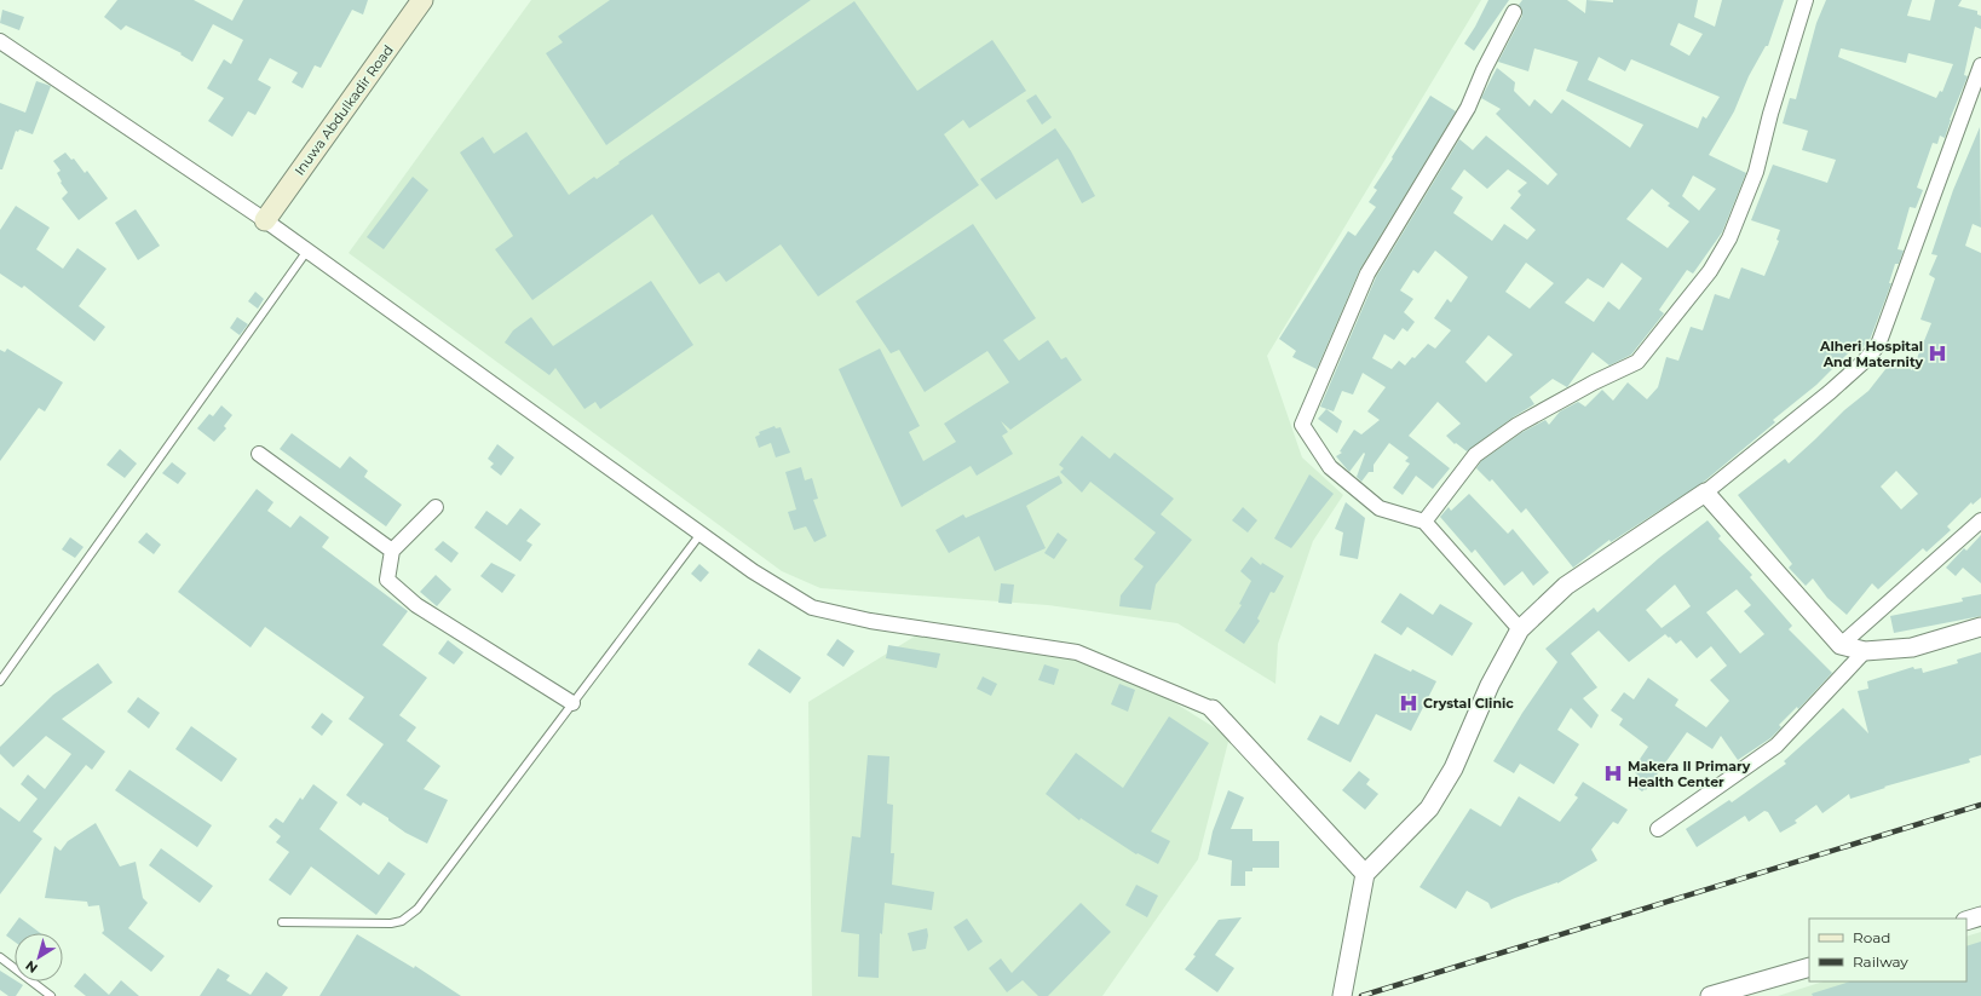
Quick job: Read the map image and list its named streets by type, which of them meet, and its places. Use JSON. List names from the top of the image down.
{
  "streets": {
    "main road": ["Inuwa Abdulkadir Road"]
  },
  "places": {
    "hospital": ["Alheri Hospital And Maternity", "Crystal Clinic", "Makera II Primary Health Center"]
  },
  "legend": ["Road", "Railway"],
  "north": "bottom left"
}
